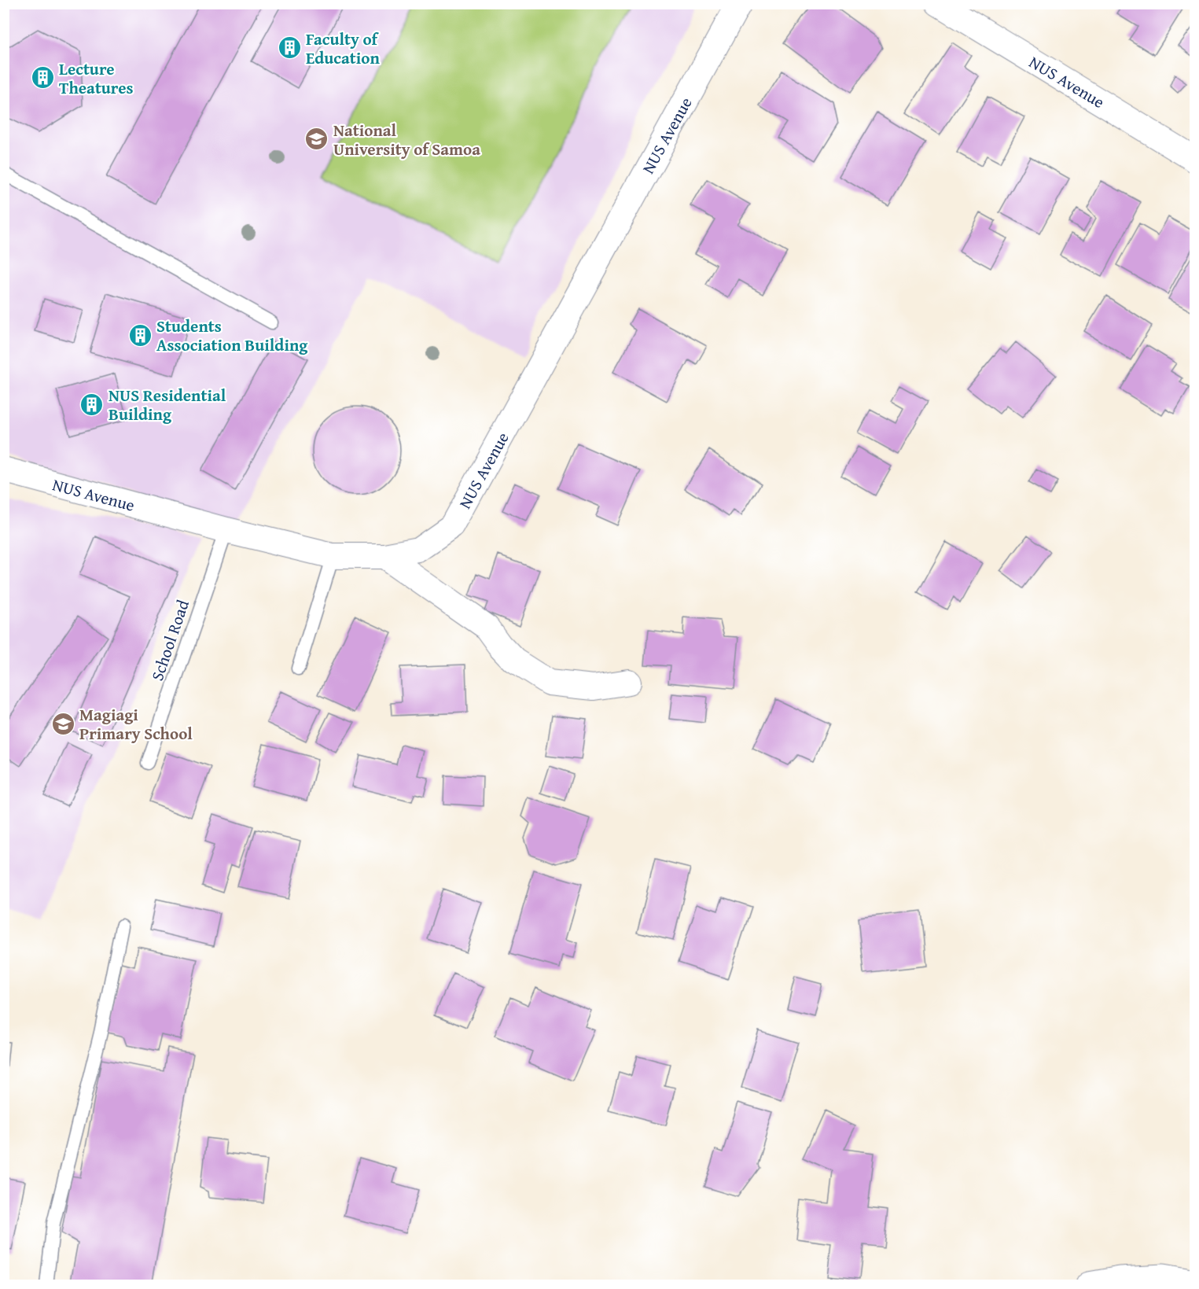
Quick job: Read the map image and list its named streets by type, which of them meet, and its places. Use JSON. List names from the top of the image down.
{
  "streets": {
    "street": ["NUS Avenue"],
    "lane": ["School Road"]
  },
  "crossings": [
    ["NUS Avenue", "School Road"]
  ],
  "places": {
    "building": [
      "Faculty of Education",
      "Lecture Theatures",
      "Students Association Building",
      "NUS Residential Building"
    ],
    "school or university": ["National University of Samoa", "Magiagi Primary School"]
  }
}
